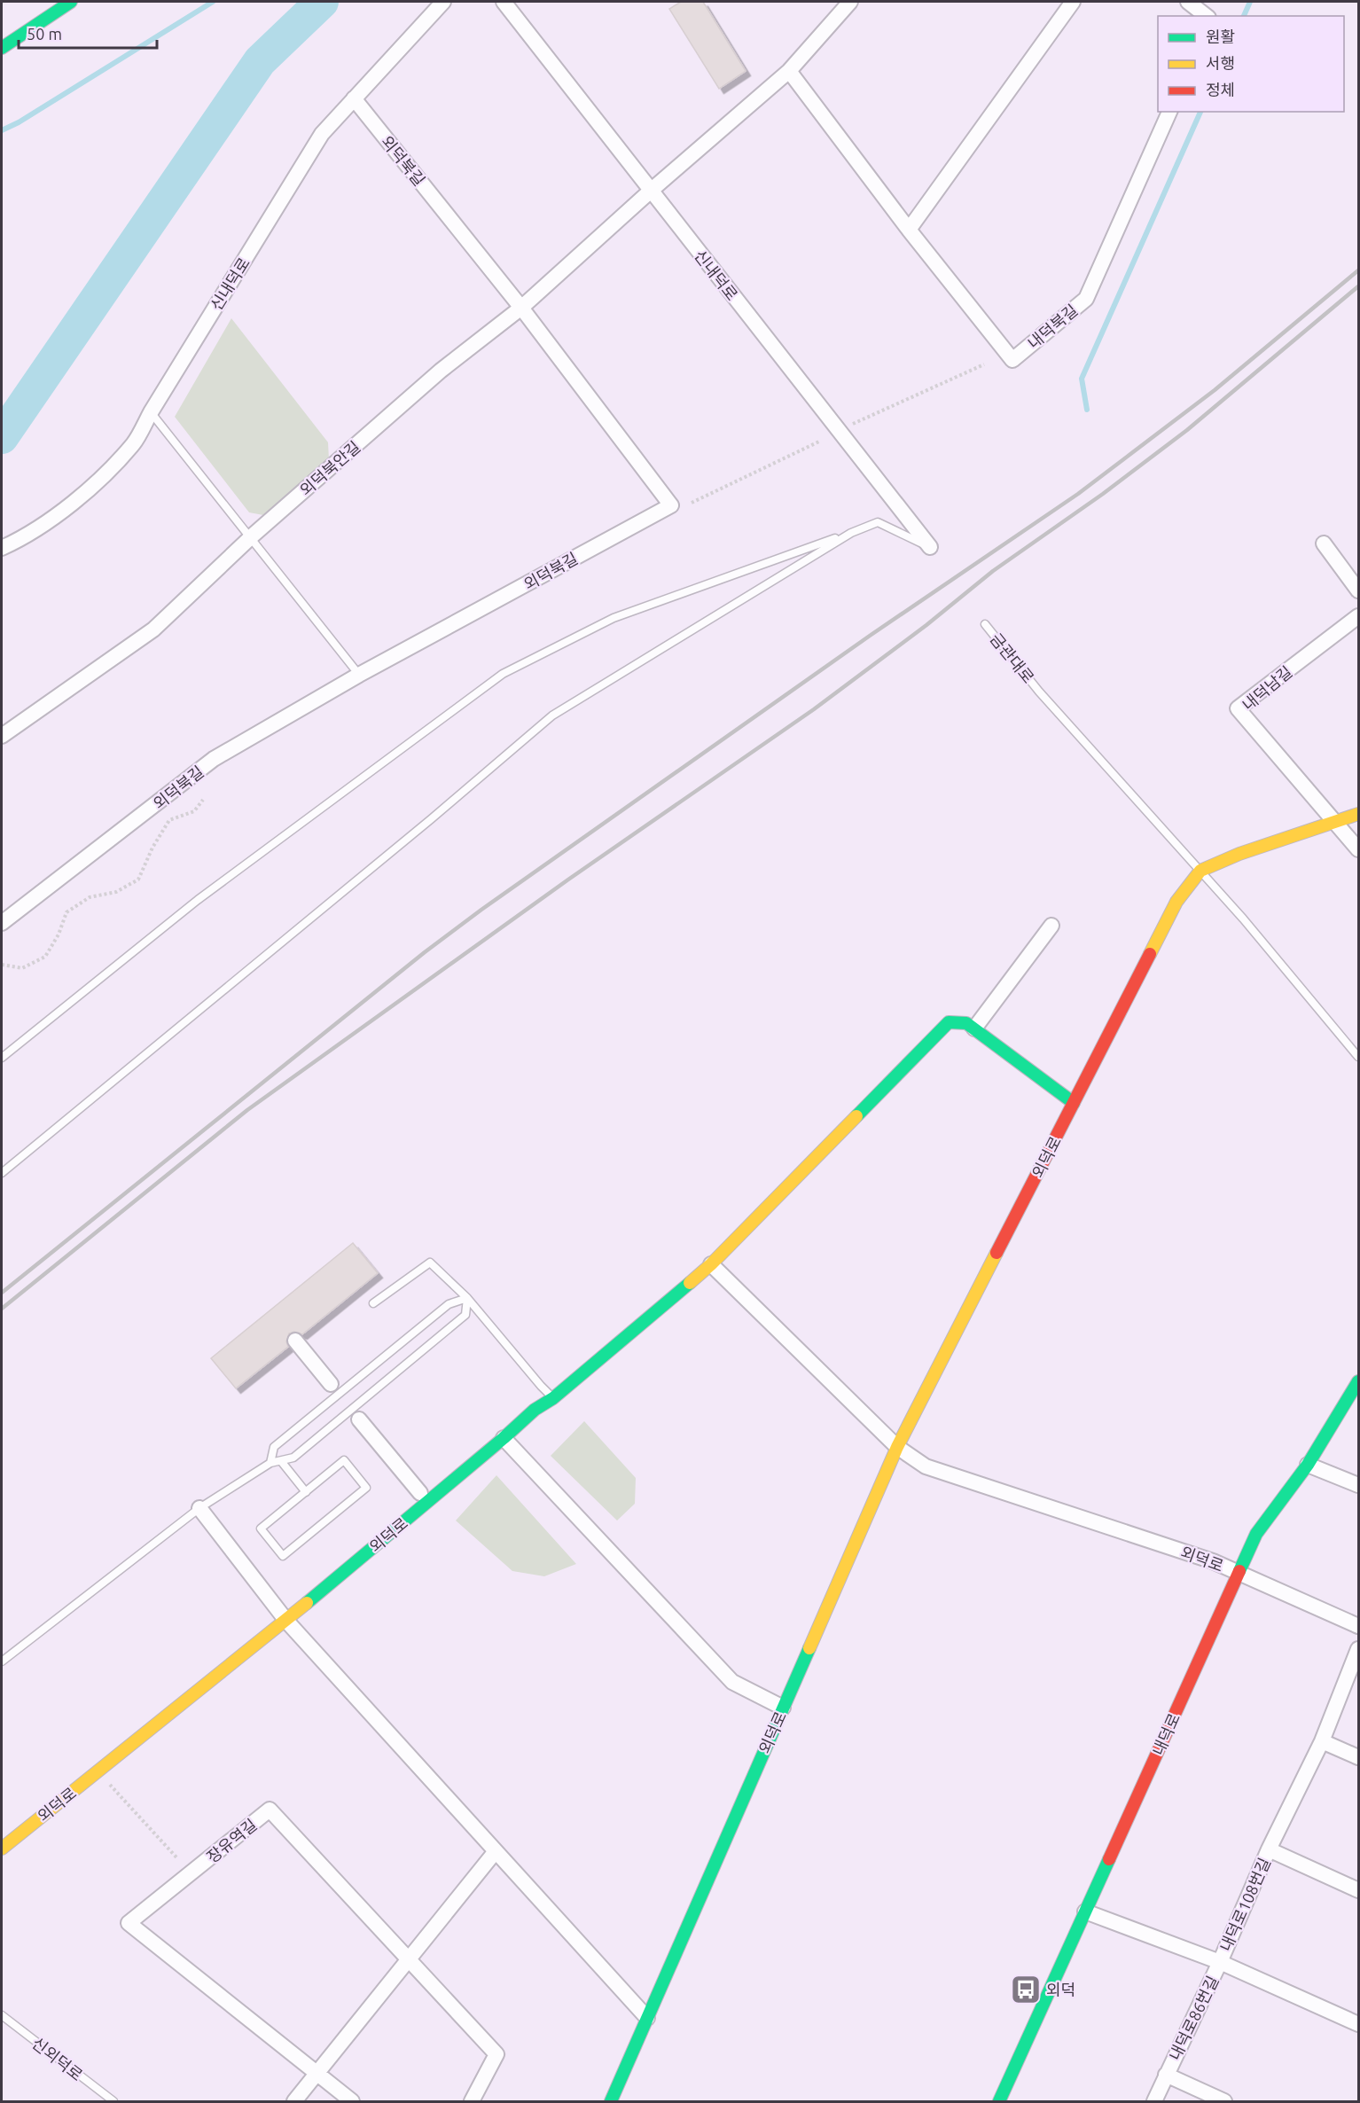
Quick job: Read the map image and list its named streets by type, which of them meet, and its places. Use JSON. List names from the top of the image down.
{
  "streets": {
    "street": [
      "외덕북길",
      "신내덕로",
      "내덕북길",
      "외덕북안길",
      "내덕남길",
      "외덕로",
      "내덕로",
      "장유역길",
      "내덕로108번길",
      "내덕로86번길"
    ],
    "lane": ["금관대로", "신외덕로"]
  },
  "crossings": [
    ["외덕북길", "신내덕로"],
    ["외덕북길", "외덕북안길"],
    ["신내덕로", "외덕북안길"],
    ["금관대로", "외덕로"],
    ["외덕로", "내덕로"],
    ["내덕로", "내덕로108번길"],
    ["내덕로108번길", "내덕로86번길"]
  ],
  "places": {
    "bus stop": ["외덕"]
  },
  "legend": ["원활", "서행", "정체"],
  "scale_bar": "50 m"
}
